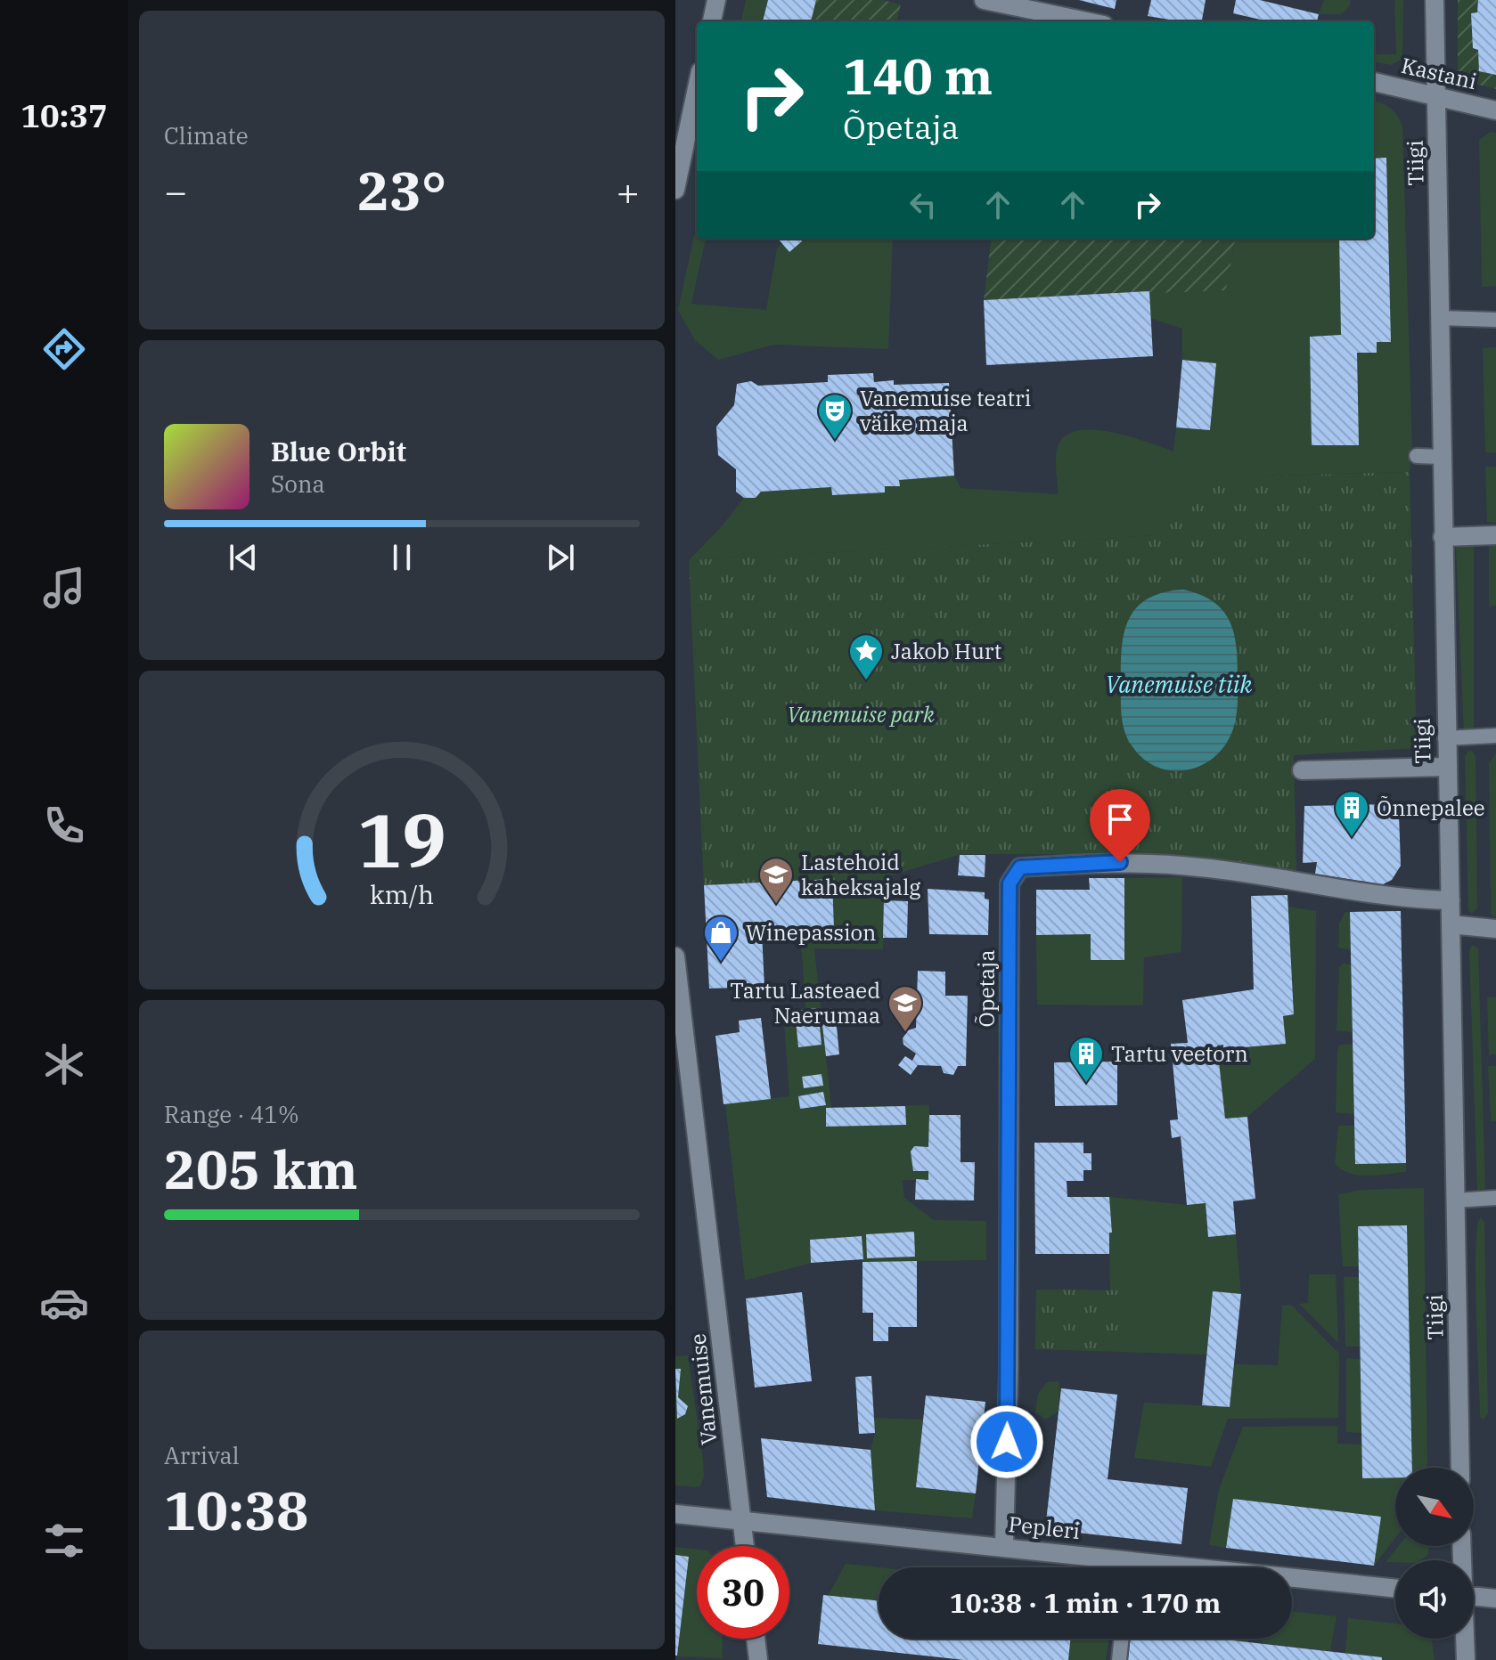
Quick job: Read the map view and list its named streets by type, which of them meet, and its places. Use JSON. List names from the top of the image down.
{
  "streets": {
    "street": [
      "Kastani",
      "Tiigi",
      "Õpetaja",
      "Vanemuise",
      "Pepleri"
    ]
  },
  "crossings": [
    ["Kastani", "Tiigi"],
    ["Tiigi", "Õpetaja"],
    ["Õpetaja", "Pepleri"],
    ["Vanemuise", "Pepleri"]
  ],
  "water": ["Vanemuise tiik"],
  "parks": ["Vanemuise park"],
  "places": {
    "theatre": ["Vanemuise teatri väike maja"],
    "place": ["Jakob Hurt"],
    "building": ["Õnnepalee", "Tartu veetorn"],
    "school or university": ["Lastehoid kaheksajalg", "Tartu Lasteaed Naerumaa"],
    "shop": ["Winepassion"]
  },
  "north": "bottom right",
  "page": {
    "tabs": "10:37",
    "tile": [
      "Climate",
      ["Range · 41%", "205 km"],
      ["Arrival", "10:38"]
    ],
    "turn": ["140 m", "Õpetaja"],
    "heat": ["−", "23°", "+"],
    "song": ["Blue Orbit", "Sona"],
    "limit": "30",
    "trip": "10:38 · 1 min · 170 m",
    "gauge": ["19", "km/h"]
  }
}
